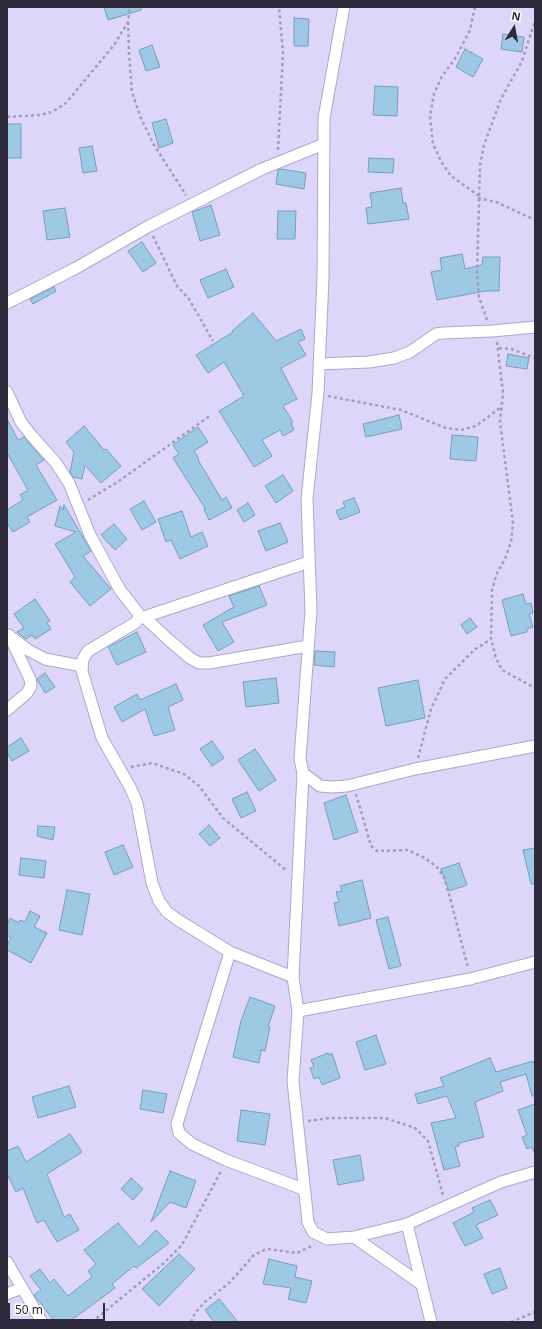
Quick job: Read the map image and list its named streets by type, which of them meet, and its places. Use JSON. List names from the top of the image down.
{
  "scale_bar": "50 m",
  "north": "top"
}
